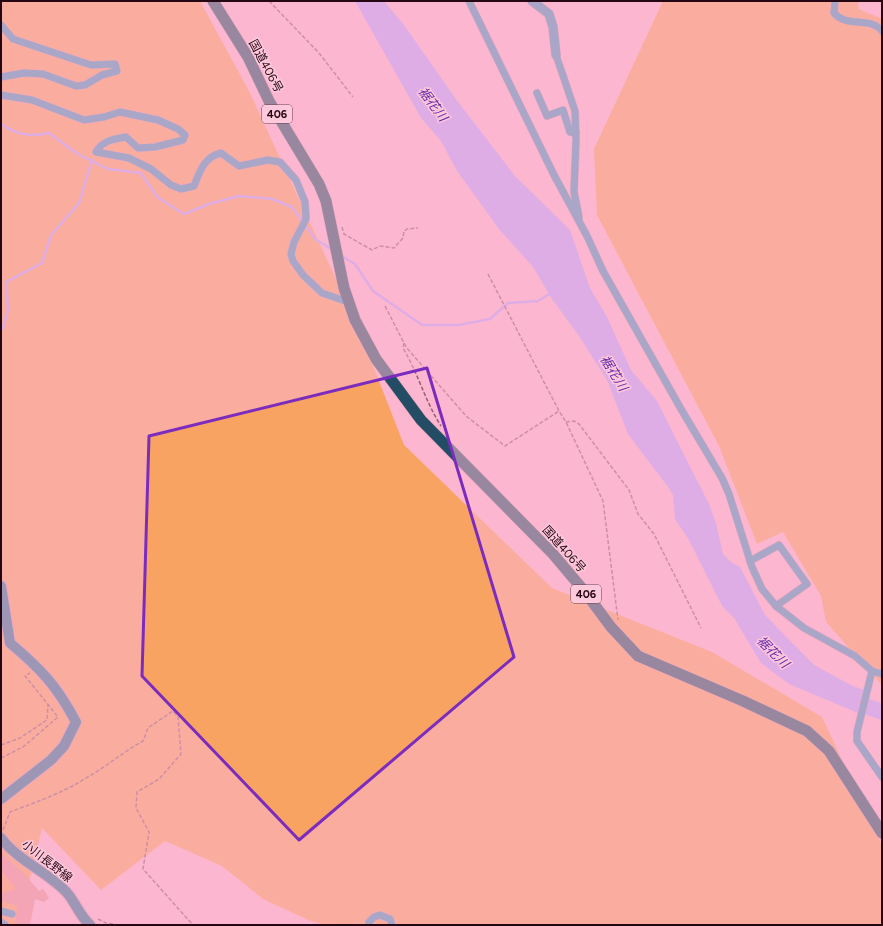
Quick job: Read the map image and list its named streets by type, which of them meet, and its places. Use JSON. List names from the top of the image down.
{
  "streets": {
    "highway": ["国道406号", "406"],
    "main road": ["小川長野線"]
  },
  "water": ["裾花川"]
}
